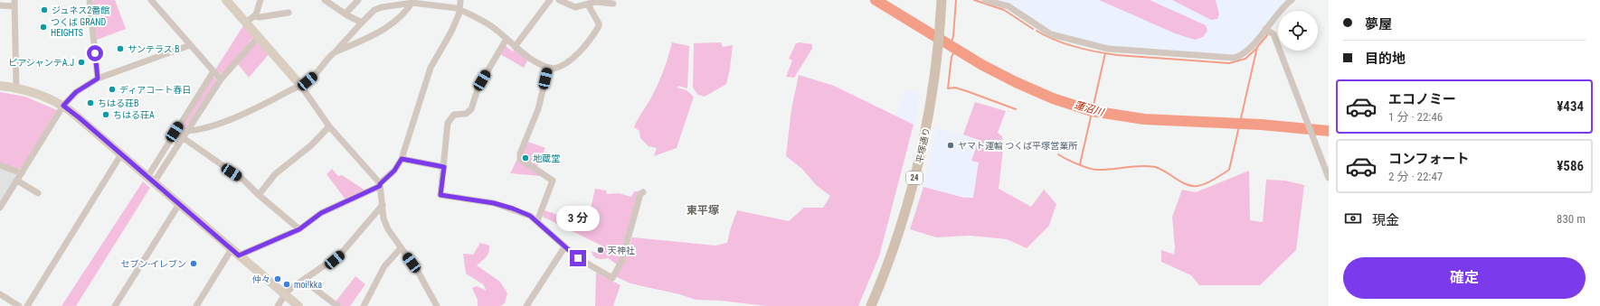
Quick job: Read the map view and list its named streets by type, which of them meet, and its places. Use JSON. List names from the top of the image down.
{
  "streets": {
    "main road": ["平塚通り", "24"]
  },
  "districts": ["東平塚"],
  "water": ["蓮沼川"],
  "places": [
    "ジュネス2番館",
    "つくば GRAND HEIGHTS",
    "サンテラス B",
    "ピアシャンテA.J",
    "ディアコート春日",
    "ちはる荘B",
    "ちはる荘A",
    "ヤマト運輸 つくば平塚営業所",
    "地蔵堂",
    "天神社",
    "セブン-イレブン",
    "仲々",
    "moi!kka"
  ],
  "page": {
    "banner": ["夢屋", "目的地"],
    "list": [
      {
        "name": "エコノミー",
        "note": "1 分 · 22:46",
        "value": "¥434"
      },
      {
        "name": "コンフォート",
        "note": "2 分 · 22:47",
        "value": "¥586"
      }
    ],
    "pay": ["現金", "830 m"],
    "bubble": "3 分",
    "buttons": "確定"
  }
}
